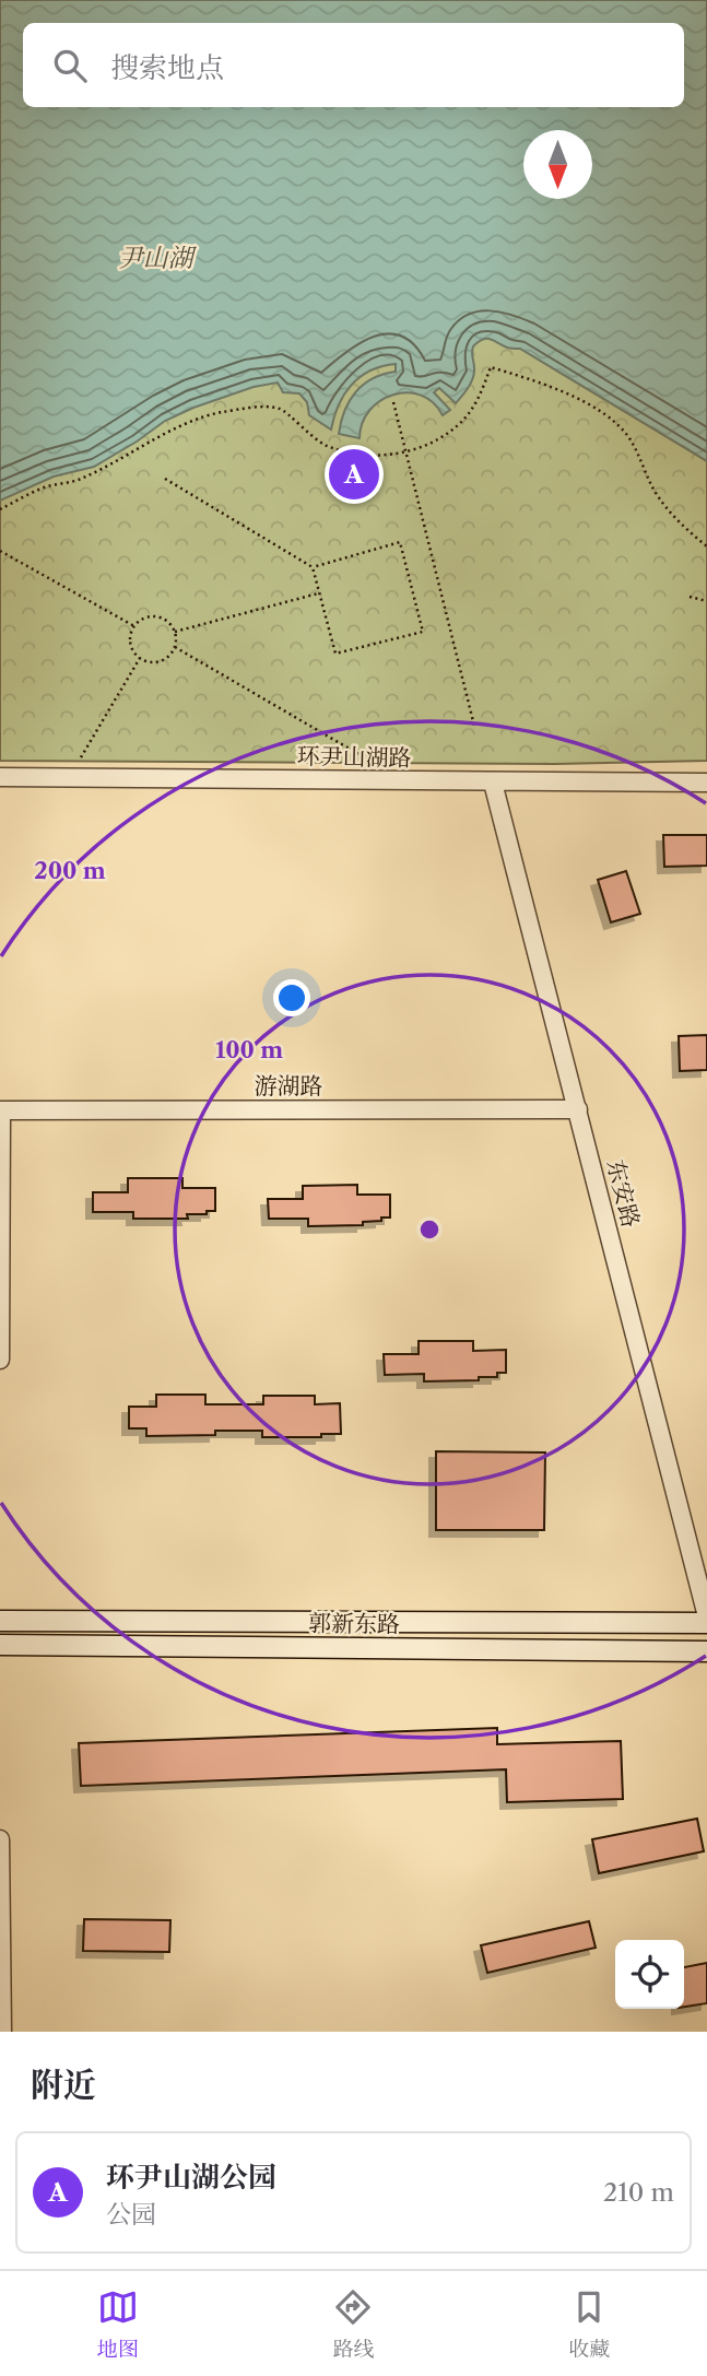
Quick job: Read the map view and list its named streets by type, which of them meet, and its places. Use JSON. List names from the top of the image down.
{
  "streets": {
    "main road": ["郭新东路"],
    "street": ["环尹山湖路", "游湖路", "东安路"]
  },
  "crossings": [
    ["环尹山湖路", "东安路"],
    ["游湖路", "东安路"]
  ],
  "water": ["尹山湖"],
  "north": "bottom",
  "page": {
    "search": "搜索地点",
    "pins": "A",
    "heading": "附近",
    "list": [
      {
        "mark": "A",
        "name": "环尹山湖公园",
        "note": "公园",
        "value": "210 m"
      }
    ],
    "nav": ["地图", "路线", "收藏"]
  },
  "rings": ["200 m", "100 m"]
}
